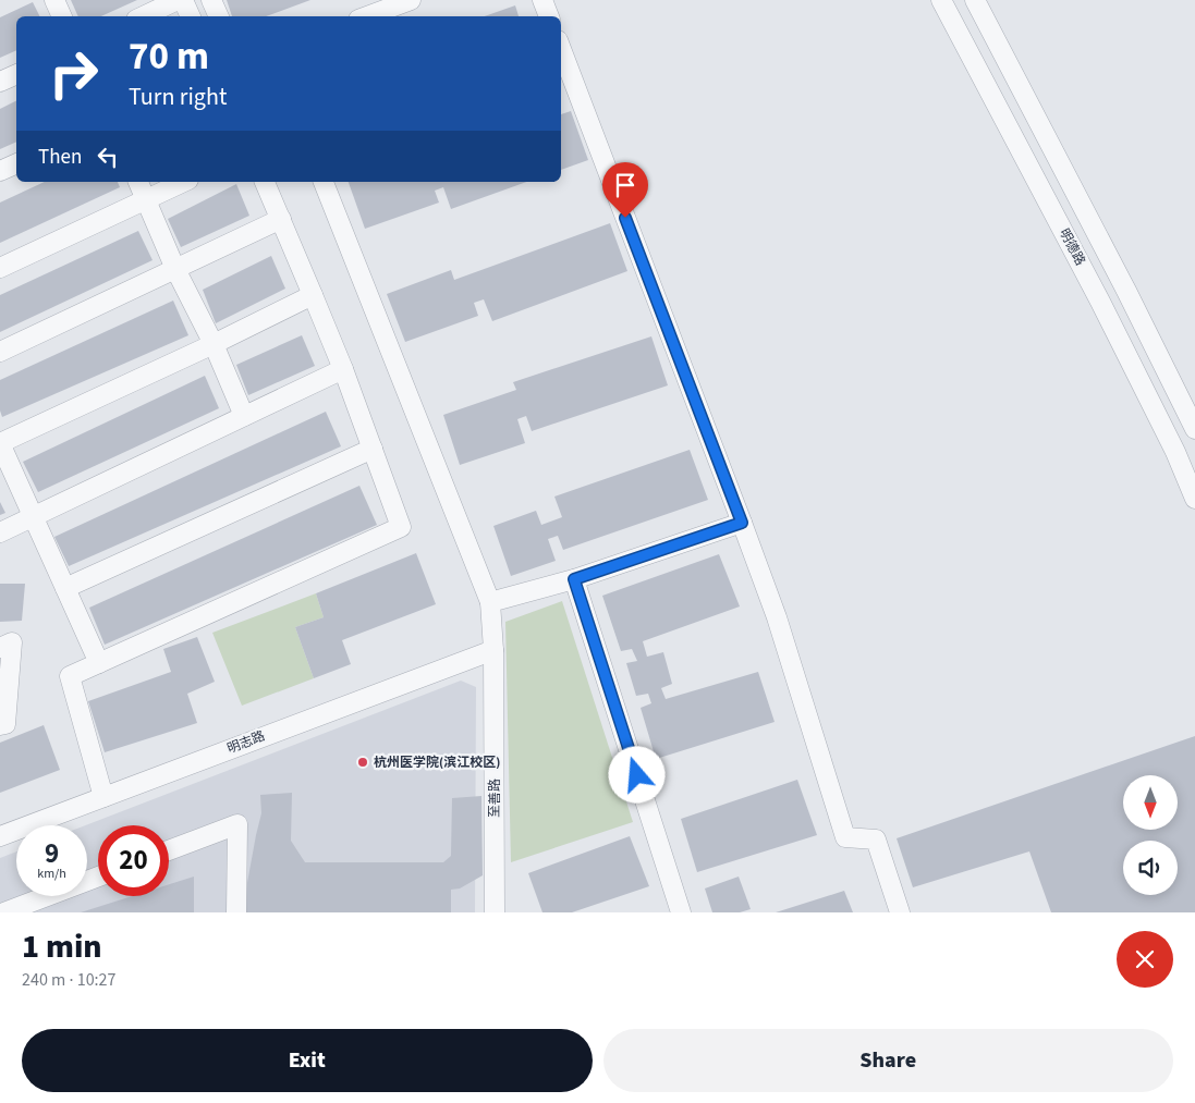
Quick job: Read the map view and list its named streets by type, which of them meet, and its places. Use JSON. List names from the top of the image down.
{
  "streets": {
    "street": ["明德路", "明志路", "至善路"]
  },
  "crossings": [
    ["明志路", "至善路"]
  ],
  "places": ["杭州医学院(滨江校区)"],
  "north": "bottom",
  "page": {
    "turn": ["70 m", "Turn right"],
    "then": "Then",
    "speed": "9 km/h",
    "limit": "20",
    "heading": ["1 min", "240 m · 10:27"],
    "buttons": ["Exit", "Share"]
  }
}
